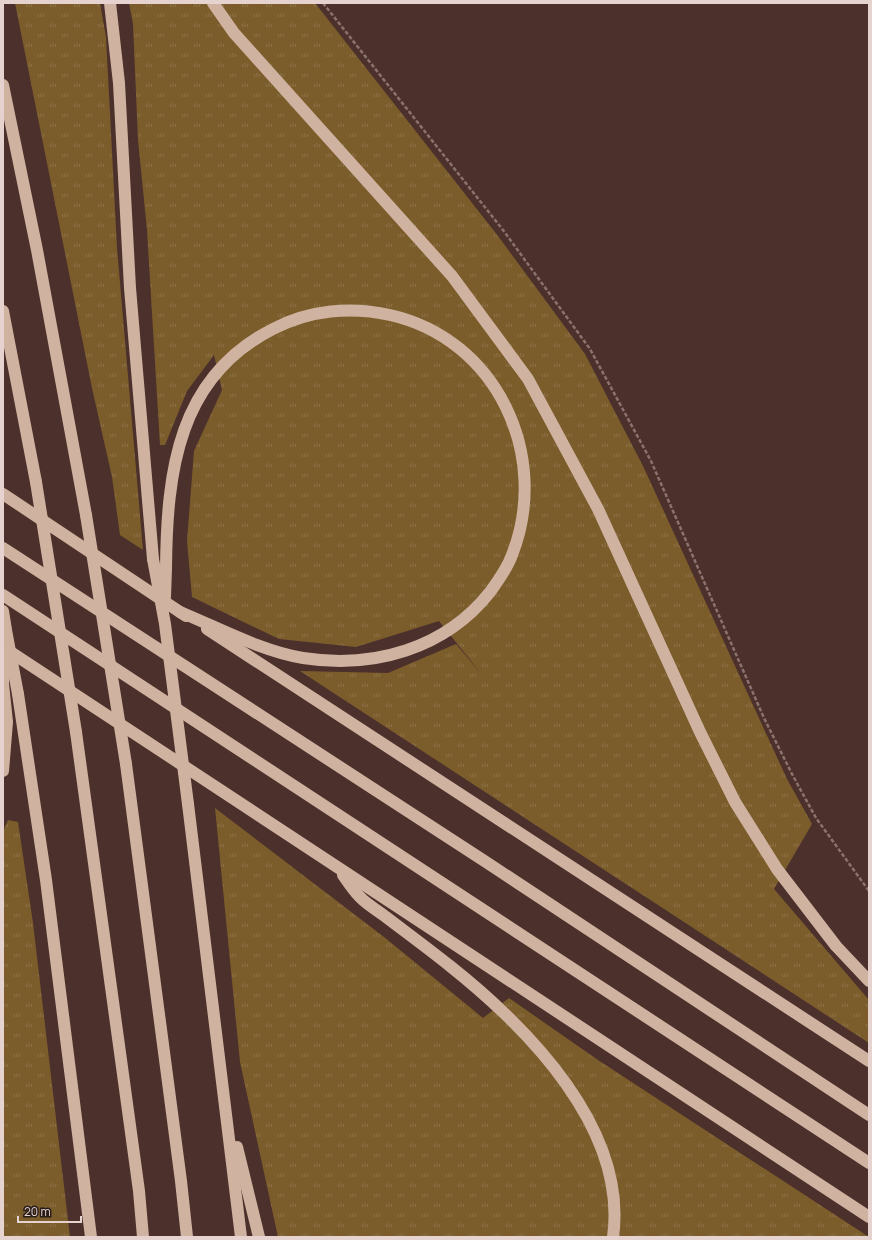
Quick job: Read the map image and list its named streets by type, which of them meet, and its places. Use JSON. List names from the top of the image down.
{
  "scale_bar": "20 m"
}
